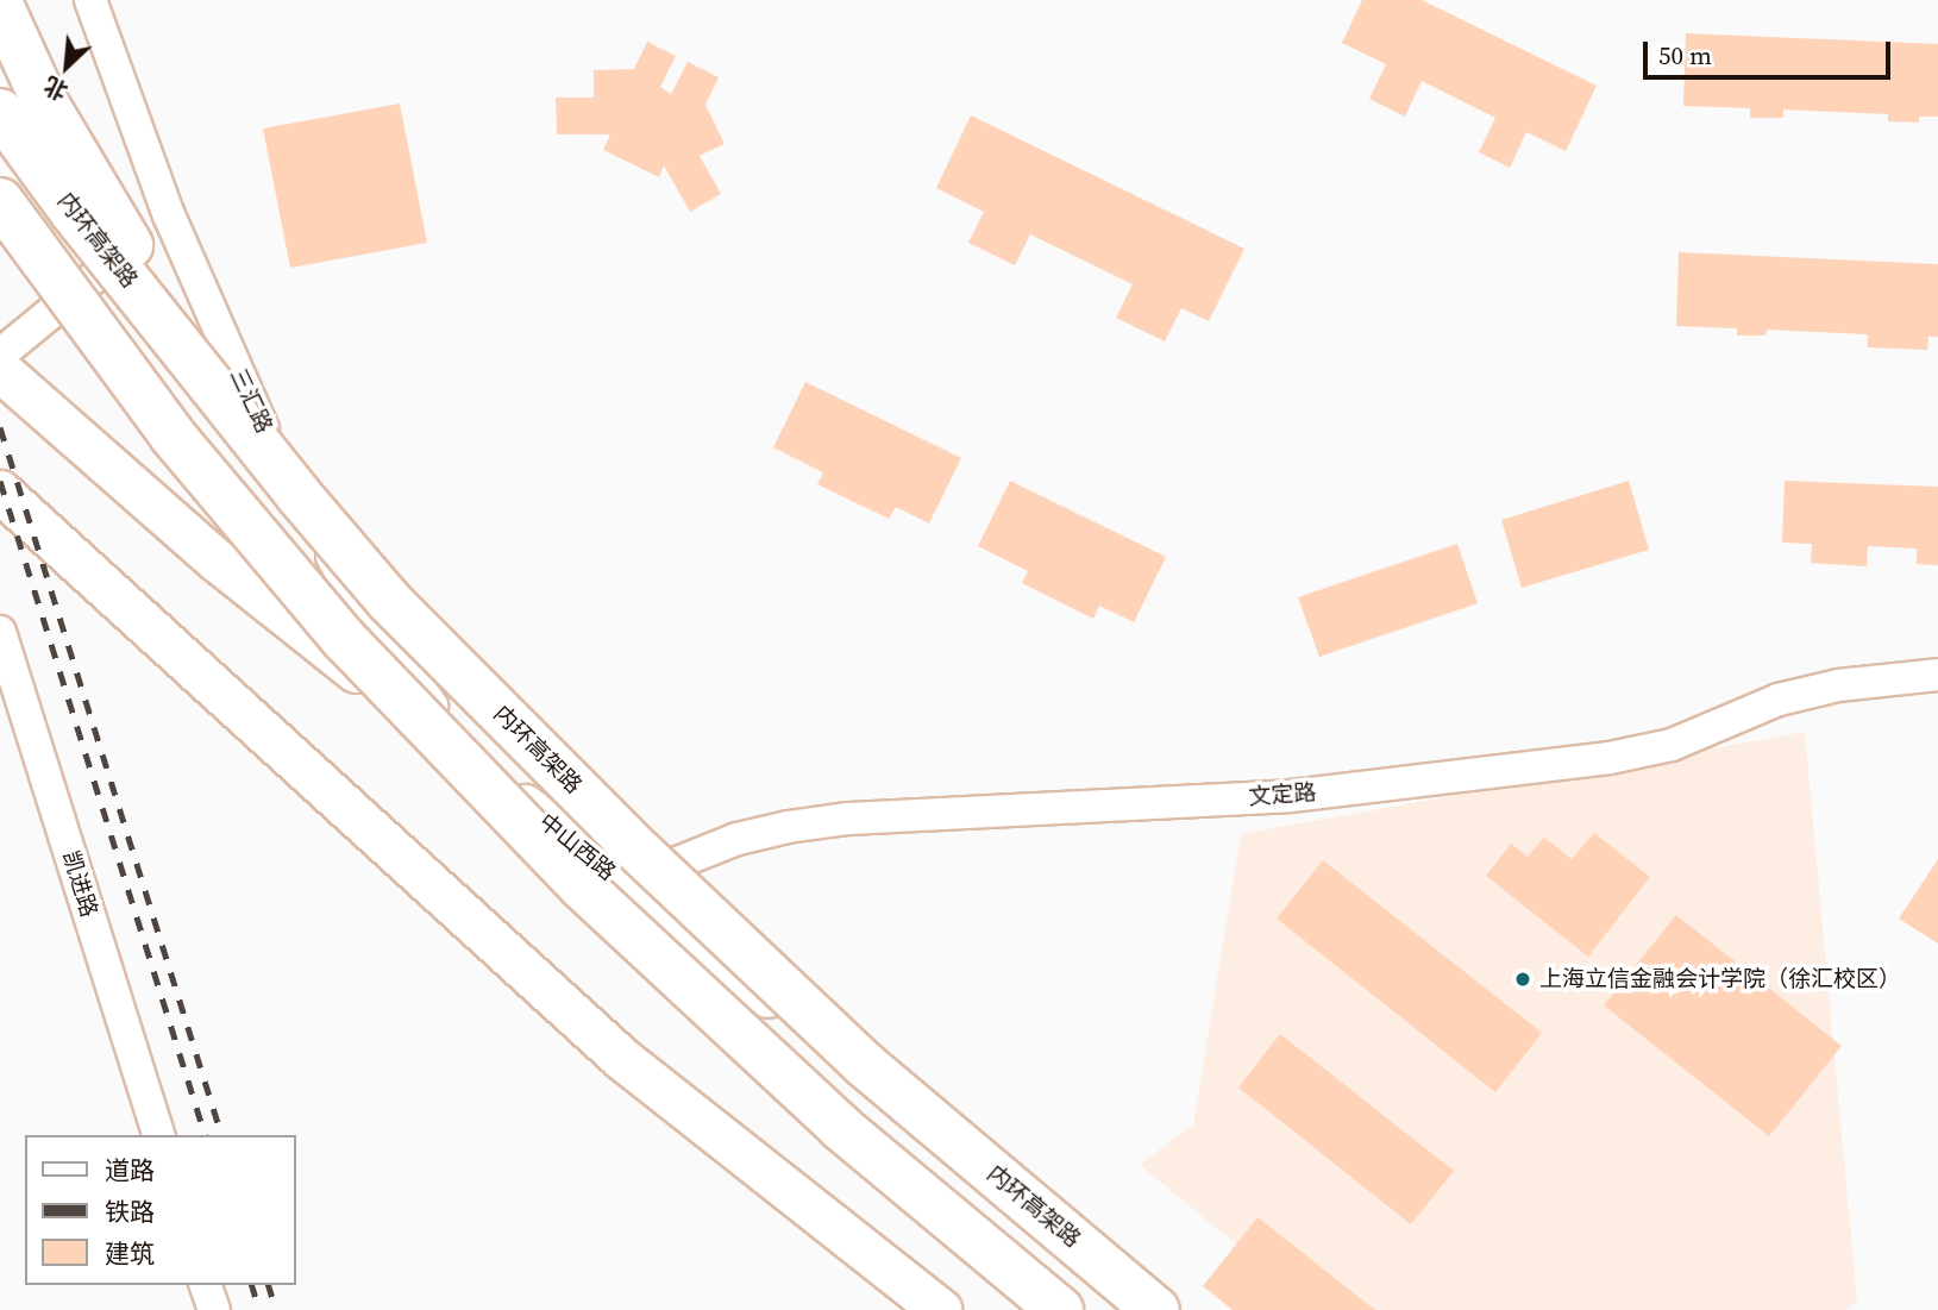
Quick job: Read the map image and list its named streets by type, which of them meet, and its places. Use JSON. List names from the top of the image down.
{
  "streets": {
    "highway": ["内环高架路"],
    "main road": ["中山西路"],
    "street": ["三汇路", "文定路", "凯进路"]
  },
  "crossings": [
    ["三汇路", "中山西路"],
    ["文定路", "中山西路"]
  ],
  "places": ["上海立信金融会计学院（徐汇校区）"],
  "legend": ["道路", "铁路", "建筑"],
  "scale_bar": "50 m",
  "north": "bottom left"
}
